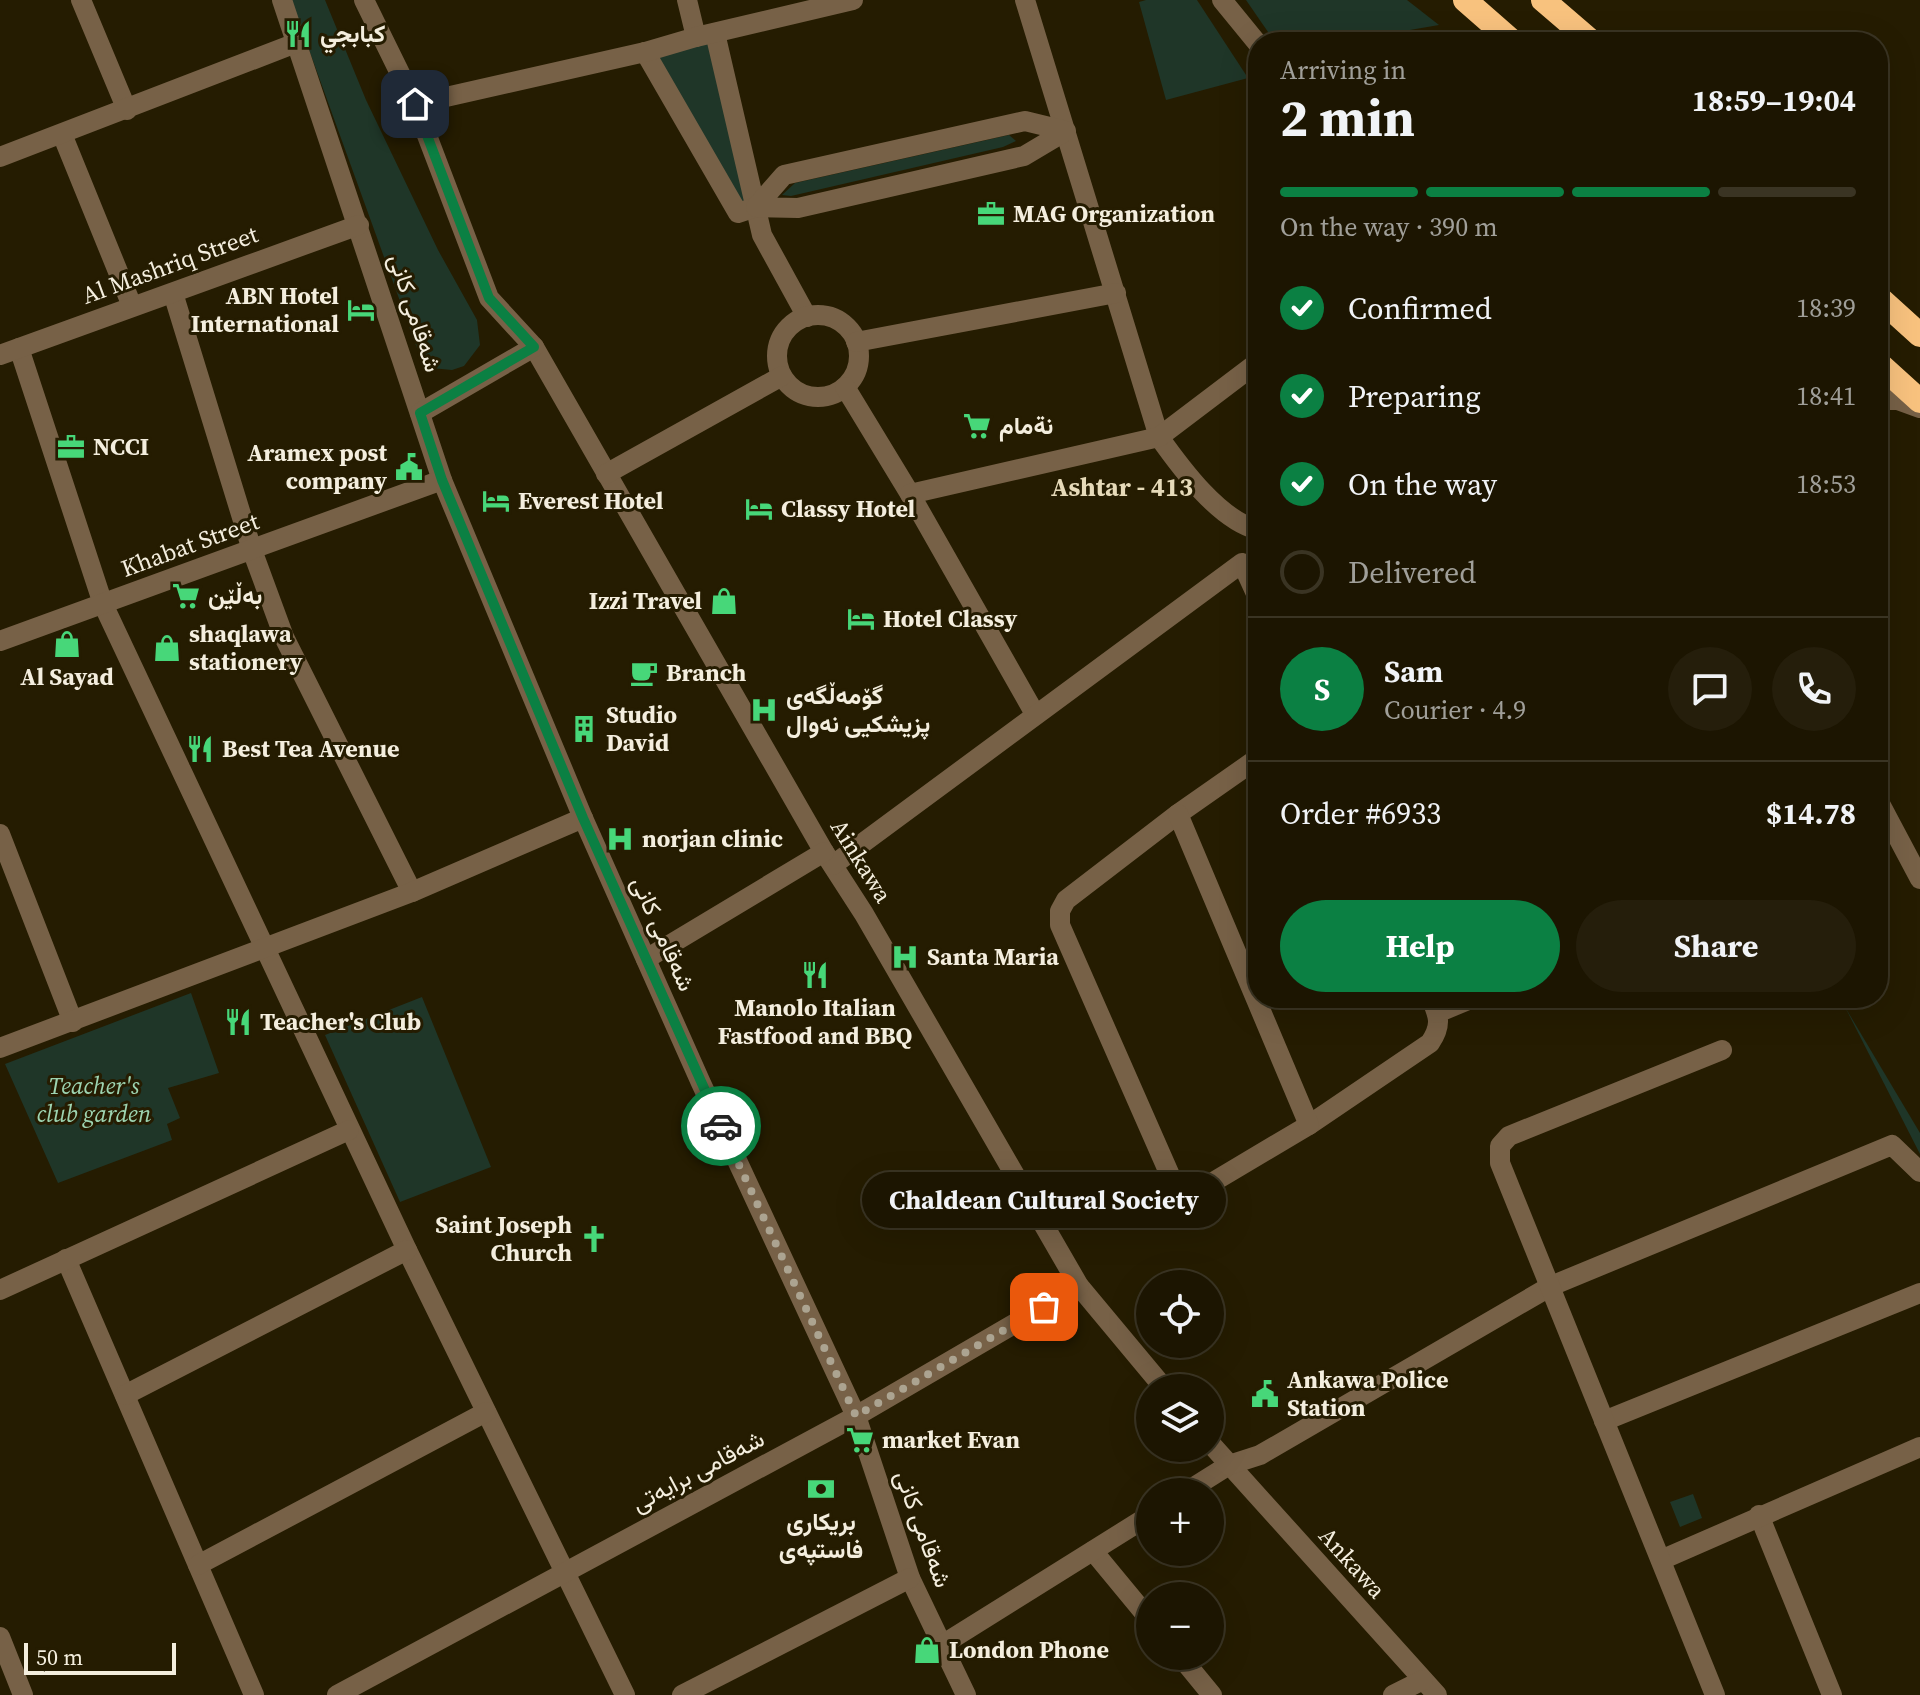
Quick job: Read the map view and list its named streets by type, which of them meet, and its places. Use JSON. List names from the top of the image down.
{
  "streets": {
    "street": [
      "Al Mashriq Street",
      "شەقامی کانی",
      "Khabat Street",
      "Ainkawa",
      "شەقامی برایەتی",
      "Ankawa"
    ]
  },
  "crossings": [
    ["Al Mashriq Street", "شەقامی کانی"],
    ["شەقامی کانی", "Khabat Street"],
    ["شەقامی کانی", "شەقامی برایەتی"],
    ["Ainkawa", "شەقامی برایەتی"]
  ],
  "districts": ["Ashtar - 413"],
  "parks": ["Teacher's club garden"],
  "places": {
    "restaurant": [
      "كبابجي",
      "Best Tea Avenue",
      "Manolo Italian Fastfood and BBQ",
      "Teacher's Club"
    ],
    "office": ["MAG Organization", "NCCI"],
    "hotel": [
      "ABN Hotel International",
      "Everest Hotel",
      "Classy Hotel",
      "Hotel Classy"
    ],
    "supermarket": ["نةمام", "بەڵێن", "market Evan"],
    "public building": ["Aramex post company", "Ankawa Police Station"],
    "shop": [
      "Izzi Travel",
      "Al Sayad",
      "shaqlawa stationery",
      "London Phone"
    ],
    "cafe": ["Branch"],
    "hospital": ["گۆمەڵگەی پزیشکیی نەوال", "norjan clinic", "Santa Maria"],
    "building": ["Studio David"],
    "church": ["Saint Joseph Church"],
    "other": ["Chaldean Cultural Society"],
    "bank": ["بریکاری فاستپەی"]
  },
  "scale_bar": "50 m",
  "page": {
    "heading": ["2 min", "Arriving in", "18:59–19:04"],
    "panel": [
      "Sam",
      "Courier · 4.9",
      "Order #6933",
      "$14.78"
    ],
    "bar": "On the way · 390 m",
    "list": [
      ["Confirmed", "18:39"],
      ["Preparing", "18:41"],
      ["On the way", "18:53"],
      "Delivered"
    ],
    "round": "S",
    "buttons": ["Help", "Share"],
    "bubble": "Chaldean Cultural Society",
    "map_buttons": ["+", "−"],
    "scale": "50 m"
  }
}
